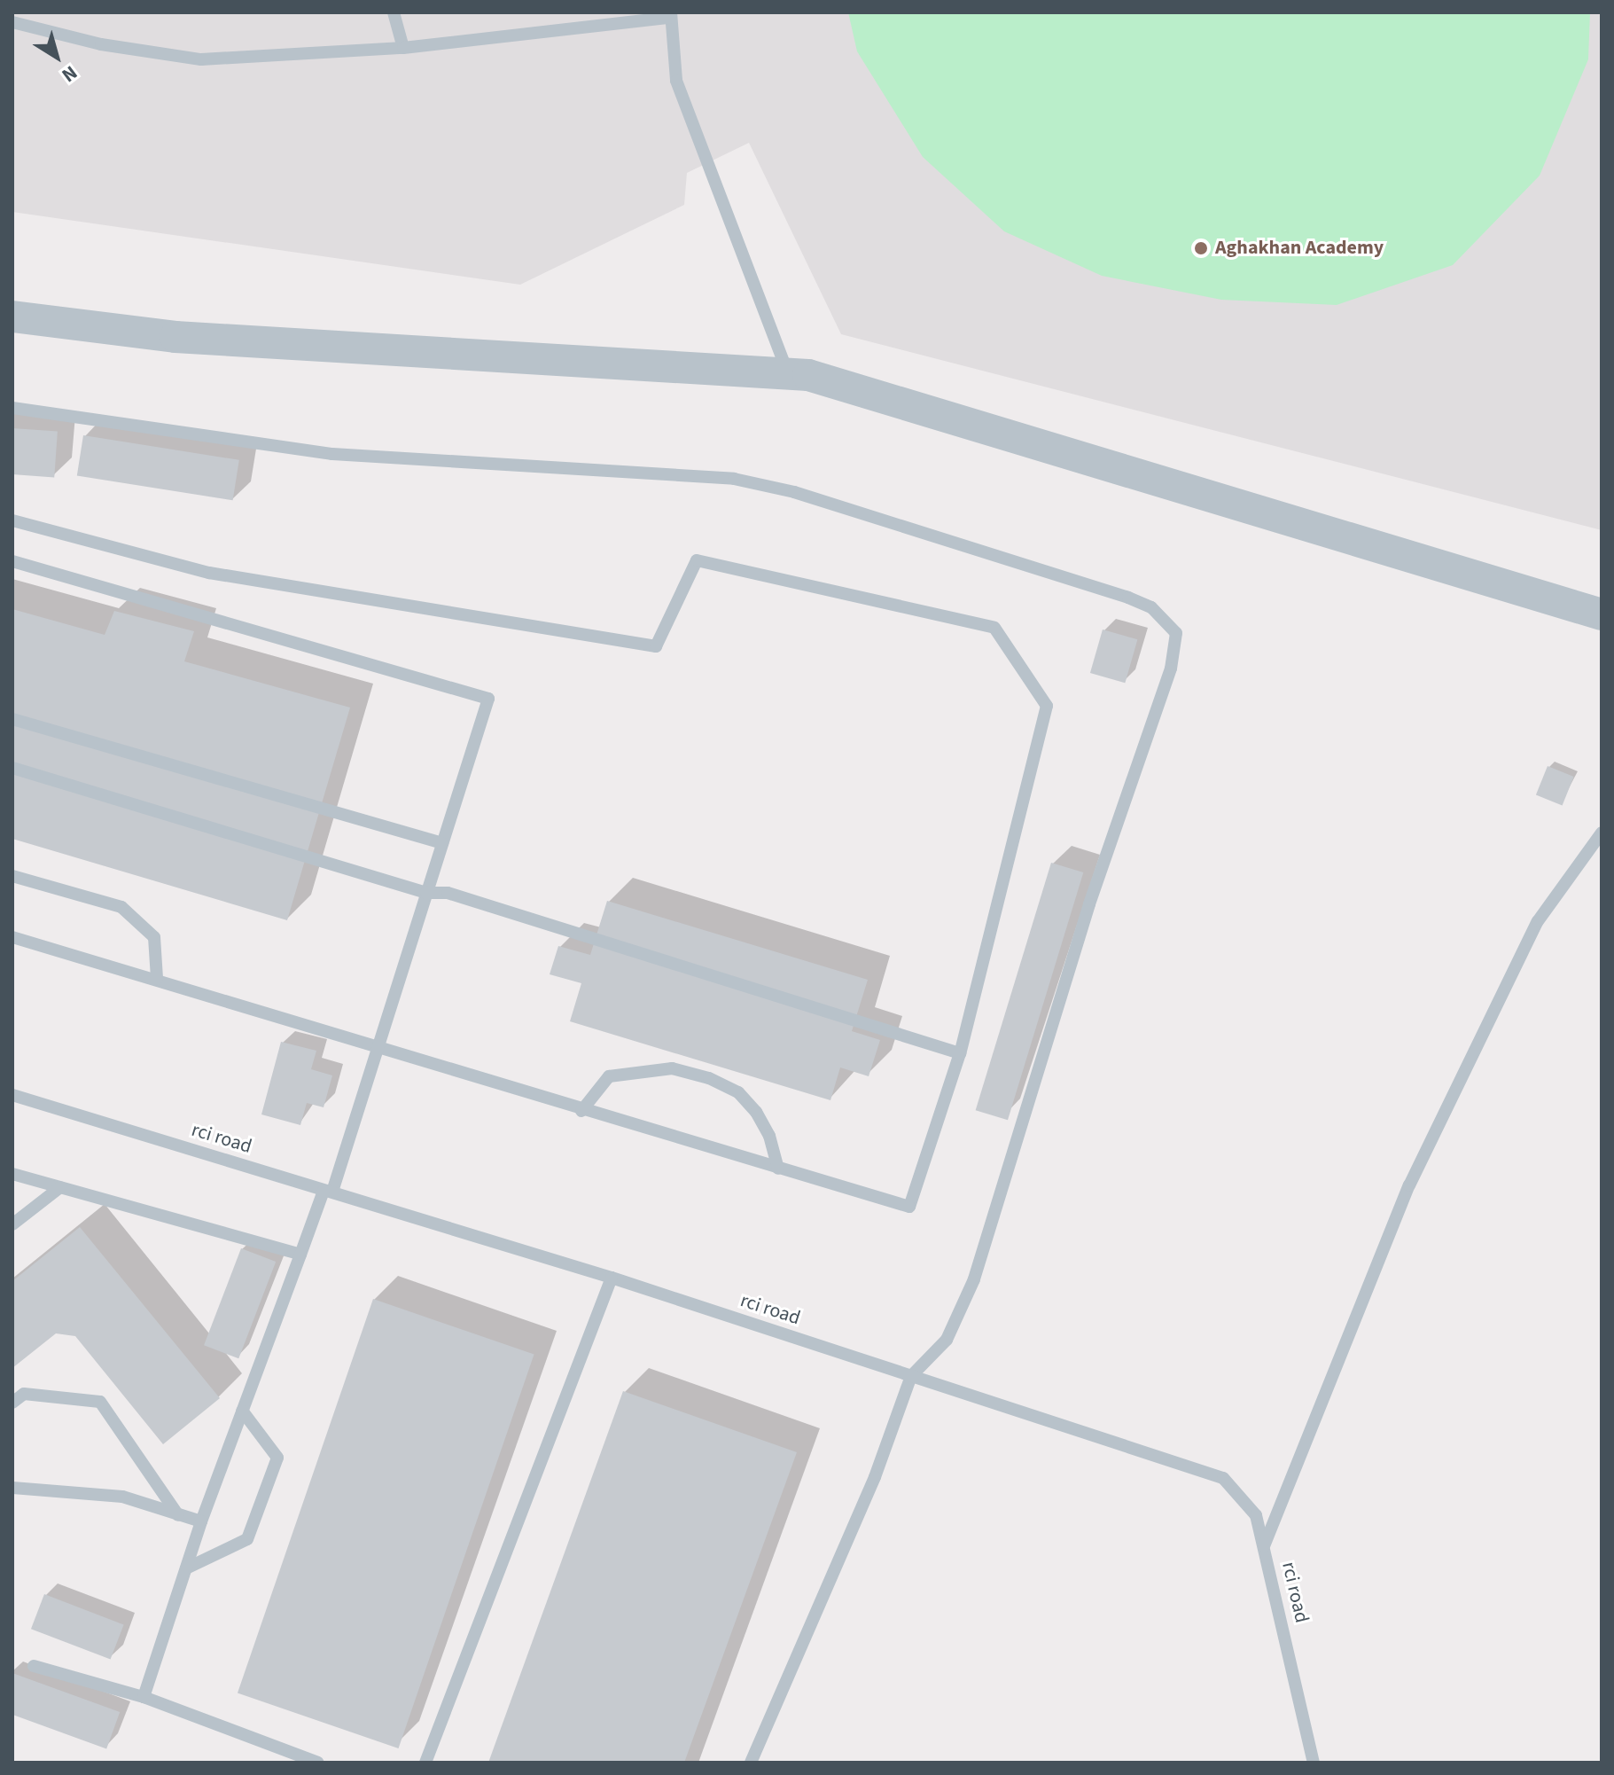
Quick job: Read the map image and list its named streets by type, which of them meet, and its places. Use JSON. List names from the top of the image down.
{
  "streets": {
    "lane": ["rci road"]
  },
  "places": ["Aghakhan Academy"],
  "north": "bottom right"
}
